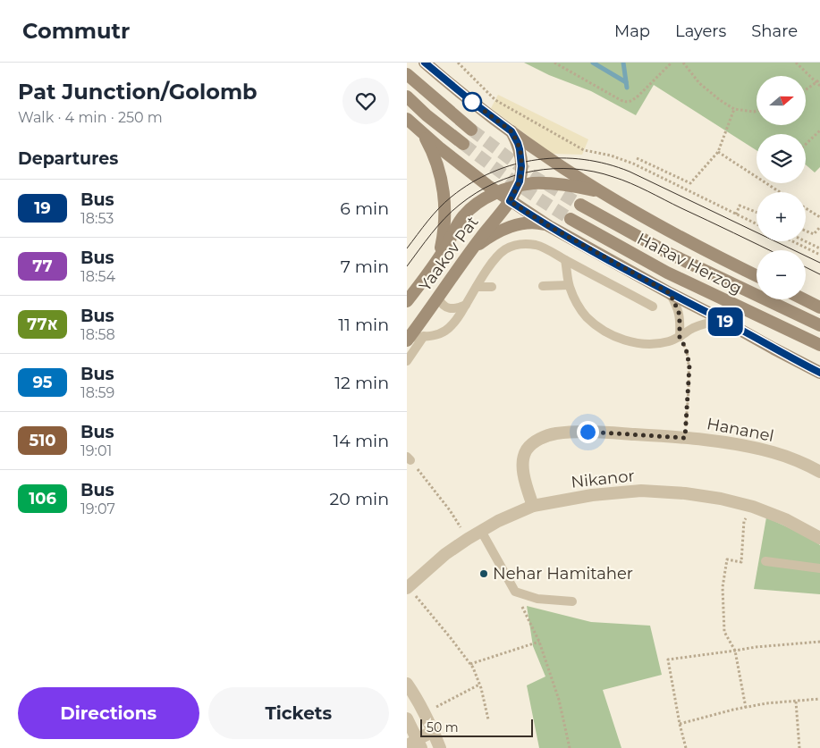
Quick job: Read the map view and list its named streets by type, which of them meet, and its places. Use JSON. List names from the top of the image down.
{
  "streets": {
    "main road": ["Yaakov Pat", "HaRav Herzog"],
    "street": ["Hananel", "Nikanor"]
  },
  "crossings": [
    ["Hananel", "Nikanor"]
  ],
  "places": ["Nehar Hamitaher"],
  "lines": ["bus line 19"],
  "scale_bar": "50 m",
  "north": "right",
  "page": {
    "header": "Commutr",
    "nav": ["Map", "Layers", "Share"],
    "heading": [
      ["Pat Junction/Golomb", "Walk · 4 min · 250 m"],
      "Departures"
    ],
    "on_map": "19",
    "map_buttons": ["+", "−"],
    "list": [
      {
        "mark": "19",
        "name": "Bus",
        "note": "18:53",
        "value": "6 min"
      },
      {
        "mark": "77",
        "name": "Bus",
        "note": "18:54",
        "value": "7 min"
      },
      {
        "mark": "77א",
        "name": "Bus",
        "note": "18:58",
        "value": "11 min"
      },
      {
        "mark": "95",
        "name": "Bus",
        "note": "18:59",
        "value": "12 min"
      },
      {
        "mark": "510",
        "name": "Bus",
        "note": "19:01",
        "value": "14 min"
      },
      {
        "mark": "106",
        "name": "Bus",
        "note": "19:07",
        "value": "20 min"
      }
    ],
    "buttons": ["Directions", "Tickets"],
    "scale": "50 m"
  }
}
